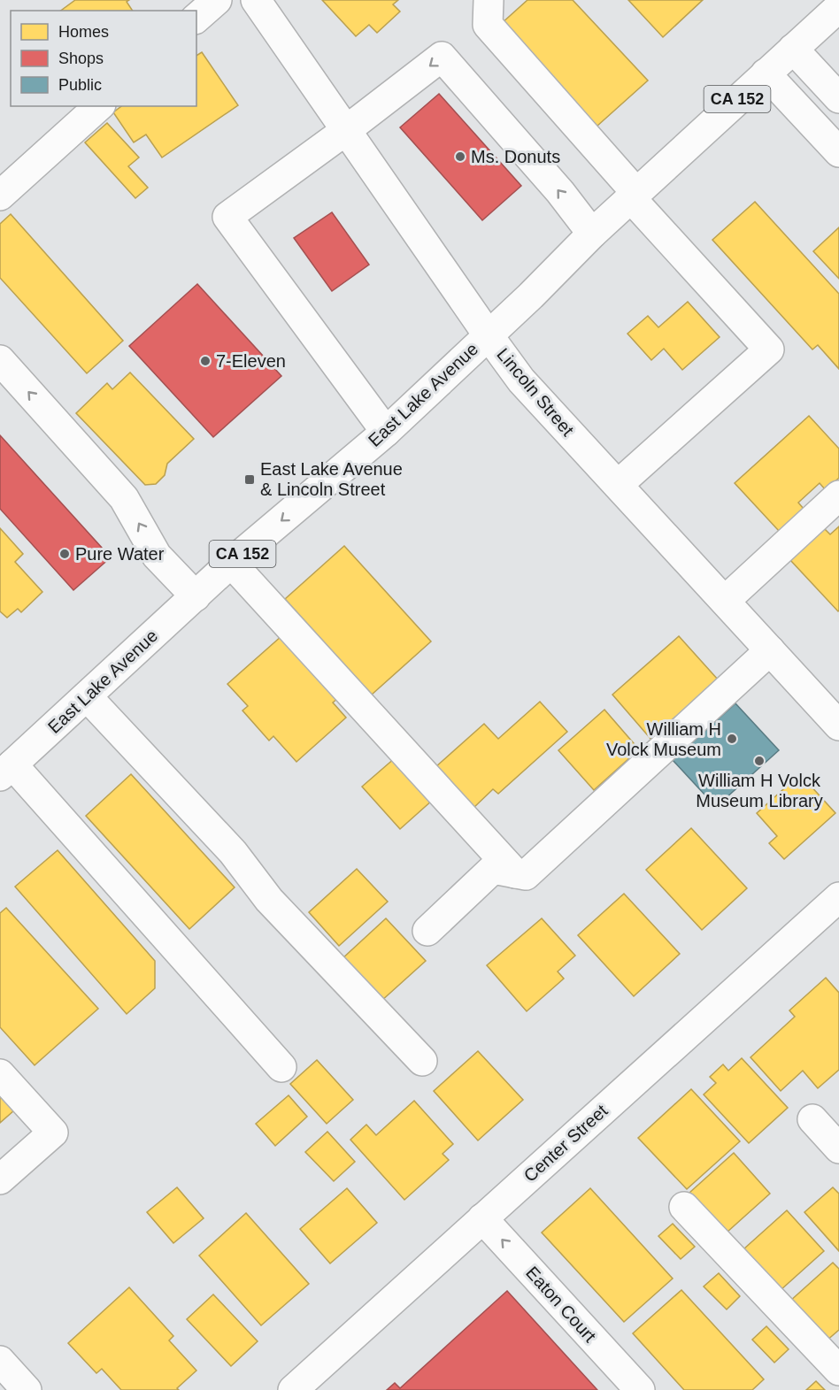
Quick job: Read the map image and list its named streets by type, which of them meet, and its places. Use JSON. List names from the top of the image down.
{
  "streets": {
    "main road": [
      "CA 152",
      "Lincoln Street",
      "East Lake Avenue",
      "Center Street",
      "Eaton Court"
    ]
  },
  "crossings": [
    ["Lincoln Street", "East Lake Avenue"],
    ["Center Street", "Eaton Court"]
  ],
  "places": {
    "other": [
      "Ms. Donuts",
      "7-Eleven",
      "Pure Water",
      "William H Volck Museum",
      "William H Volck Museum Library"
    ],
    "transit": ["East Lake Avenue & Lincoln Street"]
  },
  "legend": ["Homes", "Shops", "Public"]
}
